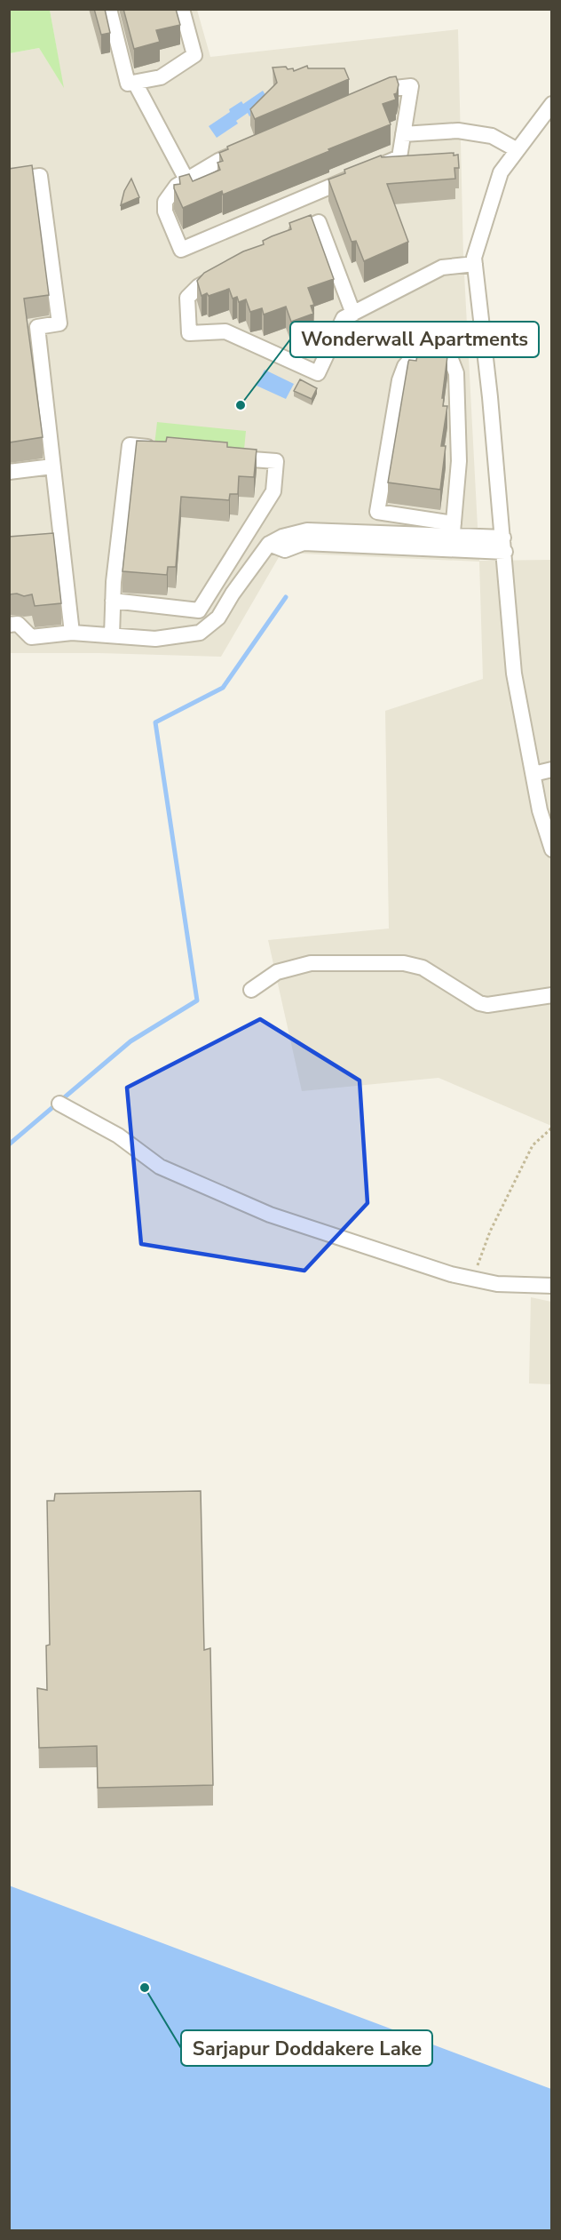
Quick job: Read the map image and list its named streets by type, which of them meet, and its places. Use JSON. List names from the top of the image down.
{
  "places": ["Wonderwall Apartments", "Sarjapur Doddakere Lake"]
}
